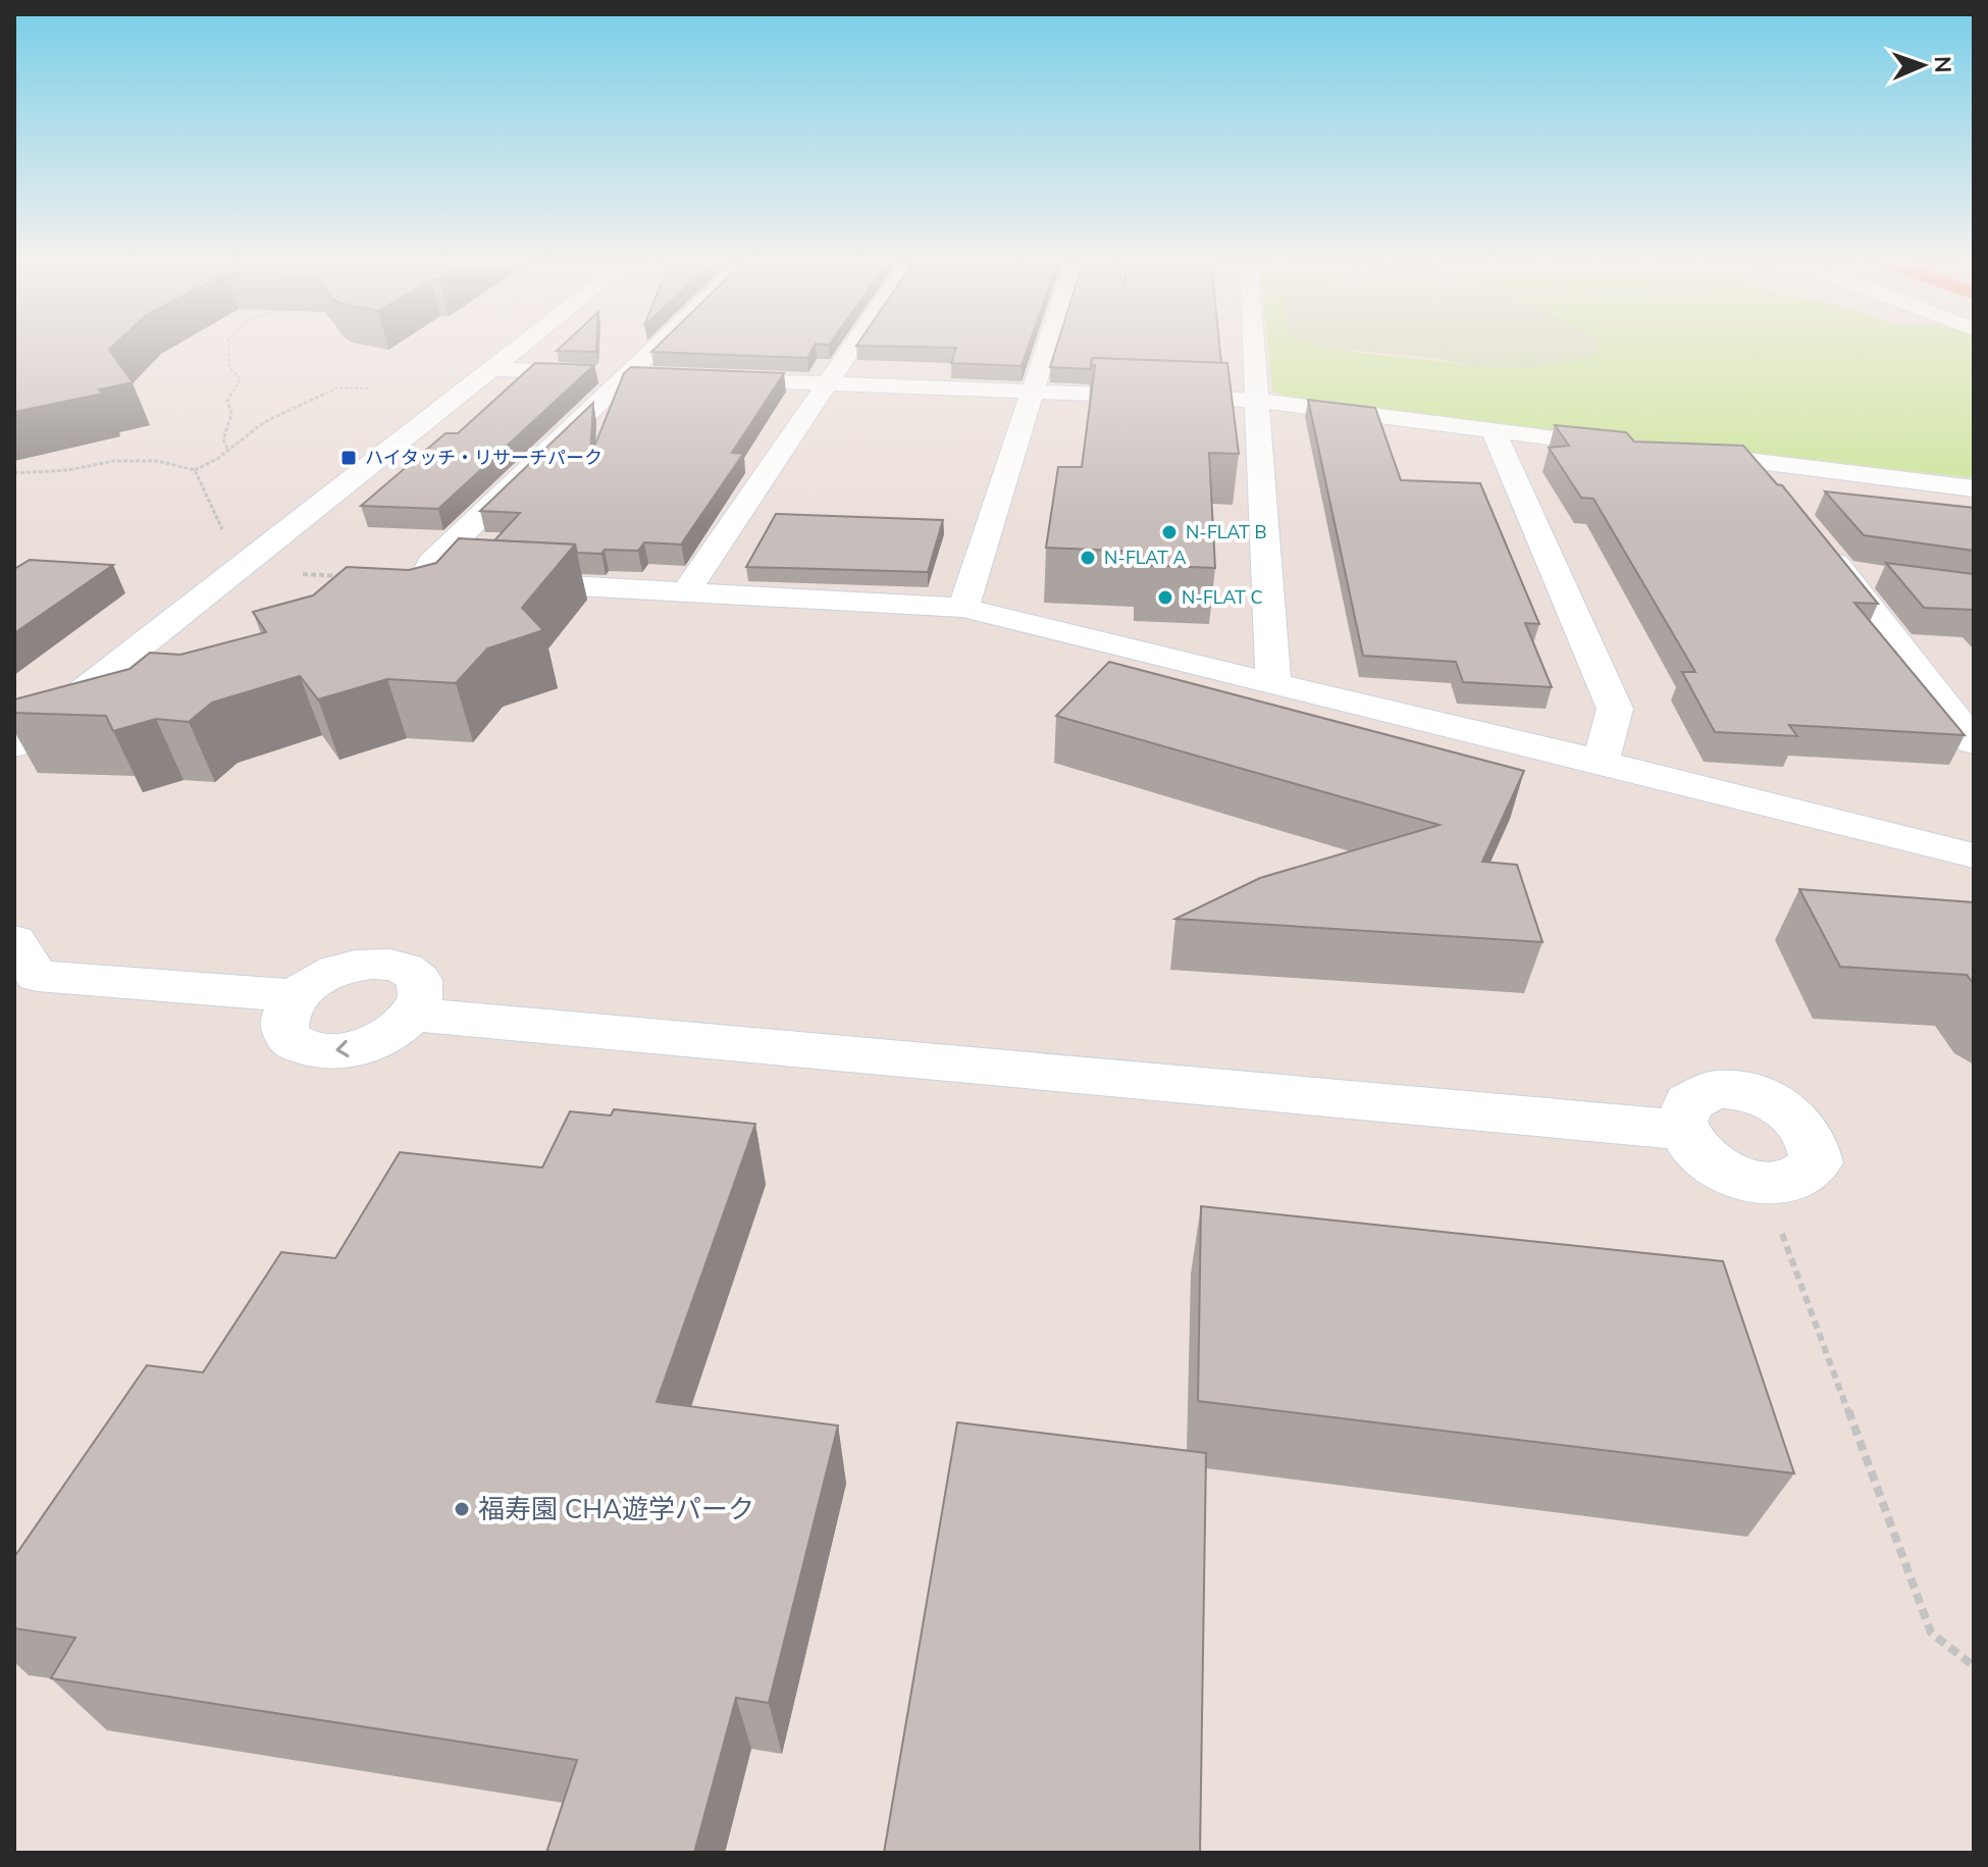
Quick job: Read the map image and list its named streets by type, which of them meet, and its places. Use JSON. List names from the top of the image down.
{
  "places": {
    "transit": ["ハイタッチ・リサーチパーク"],
    "other": [
      "N-FLAT B",
      "N-FLAT A",
      "N-FLAT C",
      "福寿園 CHA遊学パーク"
    ]
  },
  "north": "right"
}
